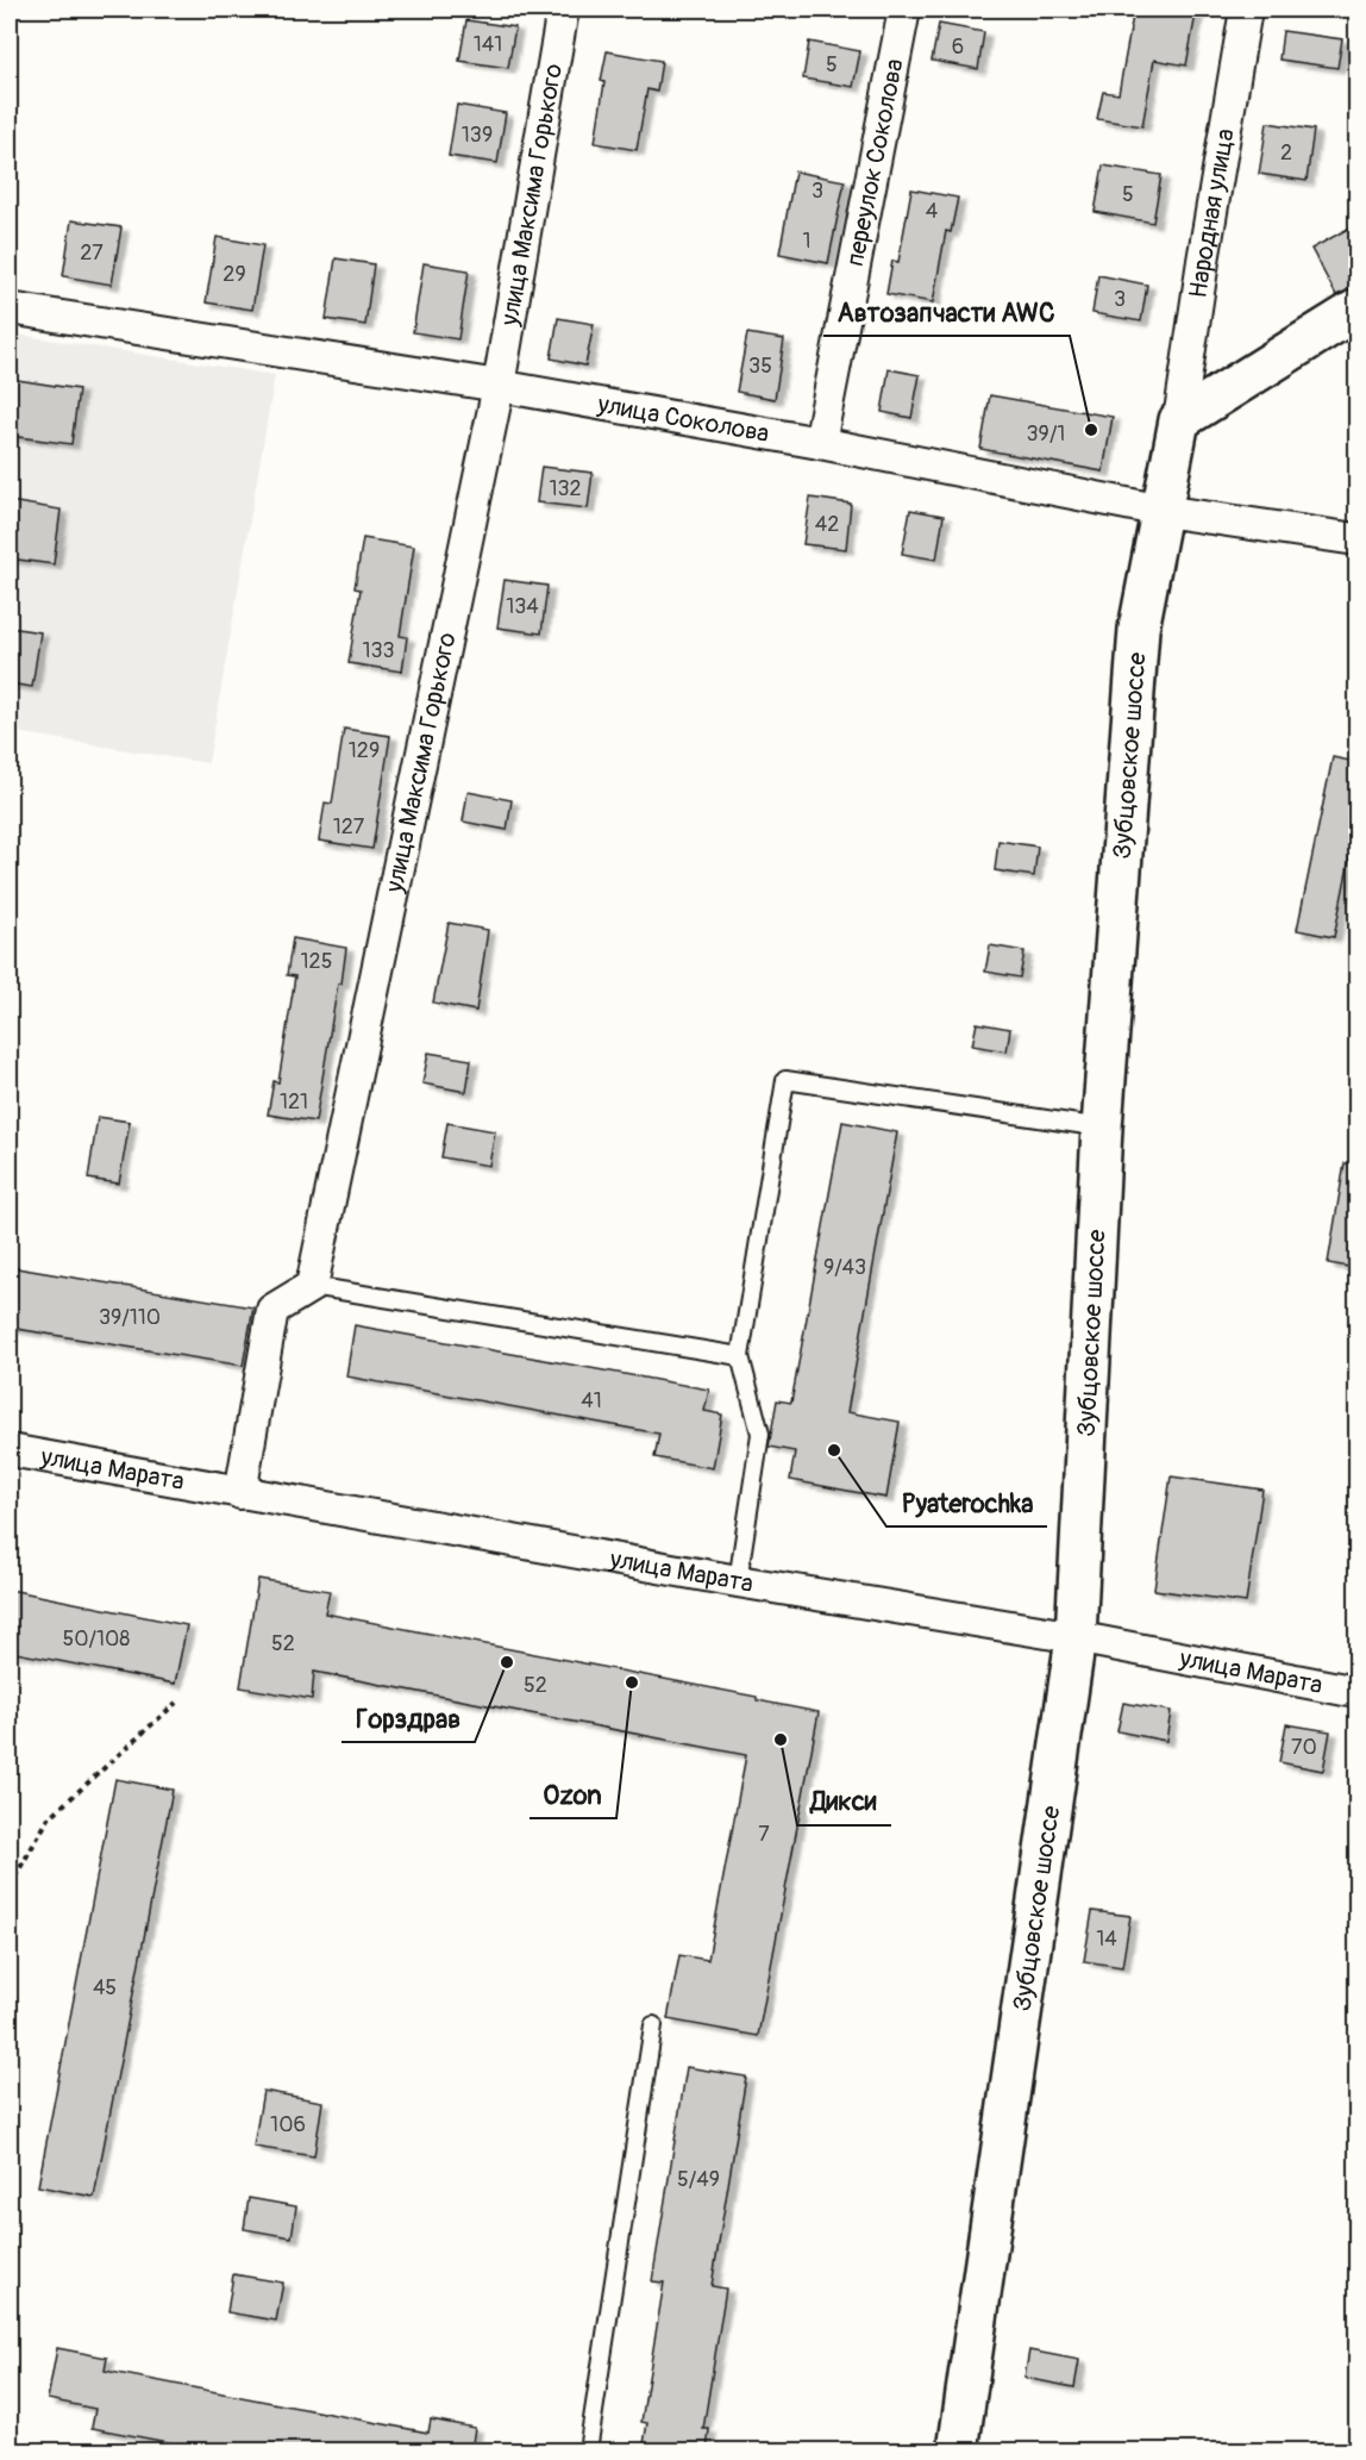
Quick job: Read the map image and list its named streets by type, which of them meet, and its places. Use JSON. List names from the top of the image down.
{
  "streets": {
    "main road": ["Зубцовское шоссе"],
    "street": [
      "переулок Соколова",
      "улица Максима Горького",
      "Народная улица",
      "улица Соколова",
      "улица Марата"
    ]
  },
  "crossings": [
    ["переулок Соколова", "улица Соколова"],
    ["улица Максима Горького", "улица Соколова"],
    ["Народная улица", "Зубцовское шоссе"],
    ["улица Соколова", "Зубцовское шоссе"],
    ["Зубцовское шоссе", "улица Марата"]
  ],
  "places": [
    "Автозапчасти AWC",
    "Pyaterochka",
    "Горздрав",
    "Ozon",
    "Дикси"
  ],
  "house_numbers": [
    "141",
    "6",
    "5",
    "139",
    "2",
    "3",
    "5",
    "4",
    "1",
    "27",
    "29",
    "3",
    "35",
    "39/1",
    "132",
    "42",
    "134",
    "133",
    "129",
    "127",
    "125",
    "121",
    "9/43",
    "39/110",
    "41",
    "50/108",
    "52",
    "52",
    "70",
    "7",
    "14",
    "45",
    "106",
    "5/49"
  ]
}
